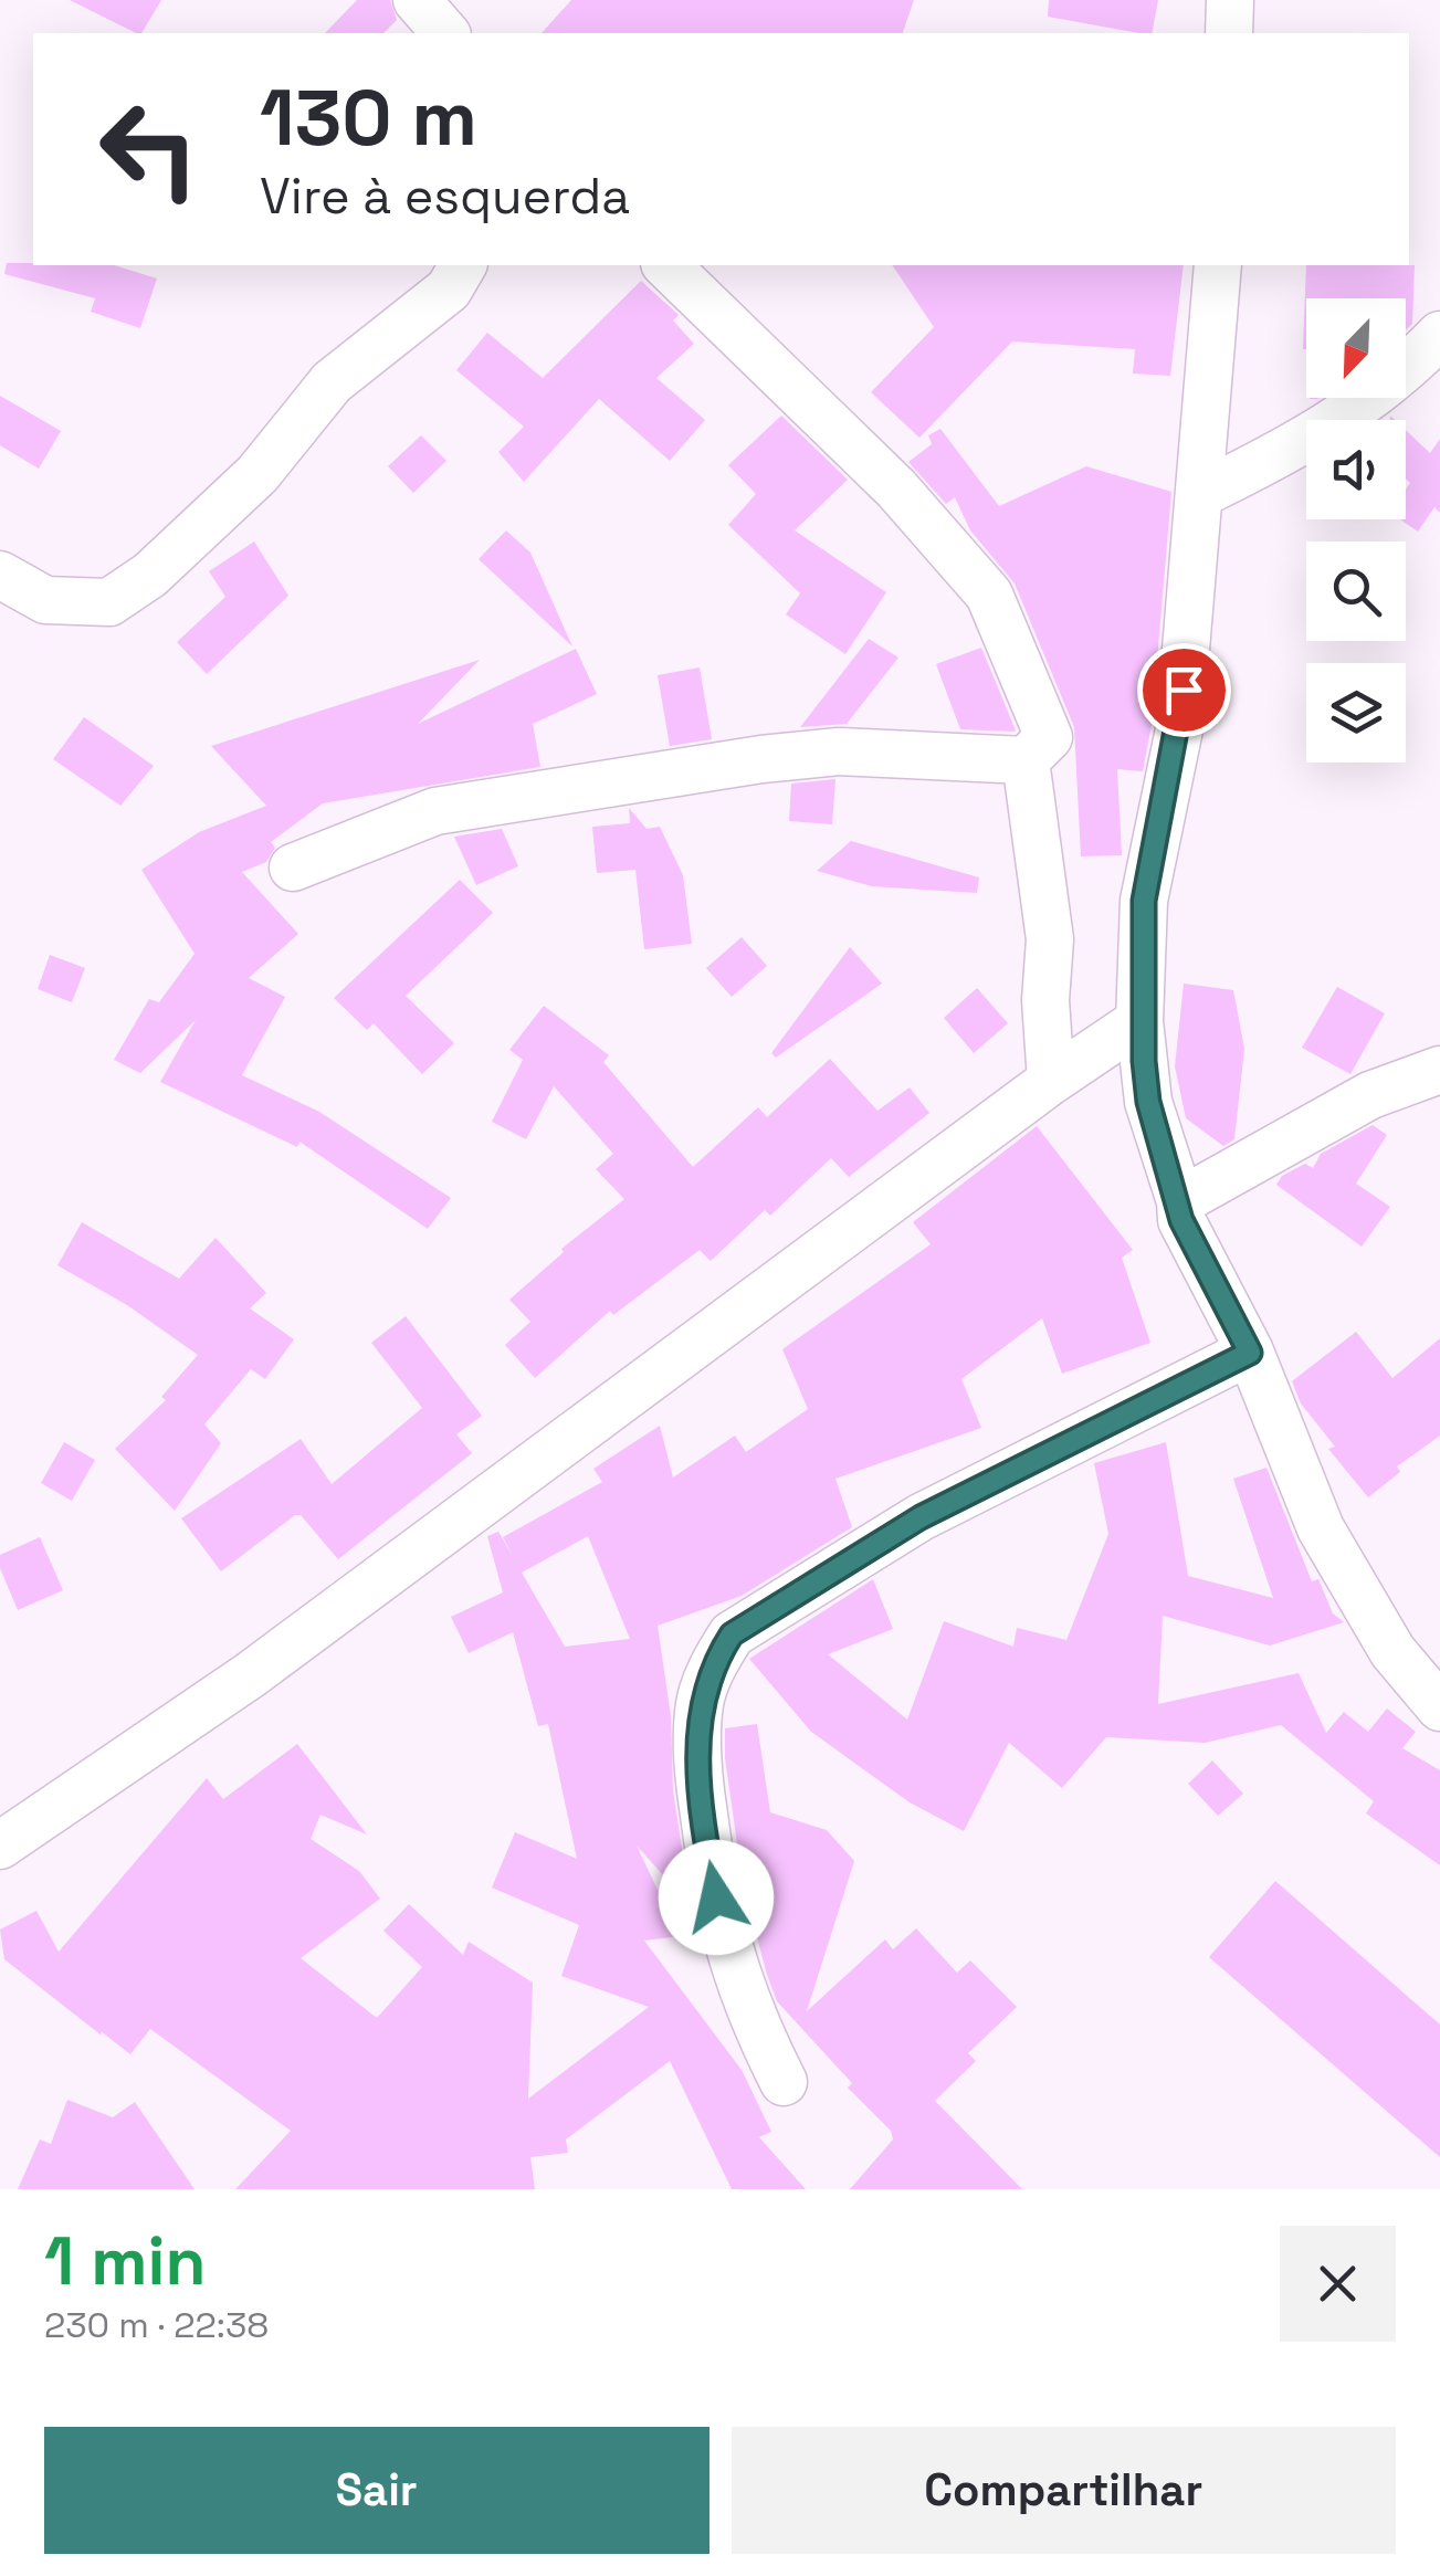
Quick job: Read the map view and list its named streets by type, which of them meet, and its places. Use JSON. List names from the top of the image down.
{
  "north": "bottom left",
  "page": {
    "turn": ["130 m", "Vire à esquerda"],
    "heading": ["1 min", "230 m · 22:38"],
    "buttons": ["Sair", "Compartilhar"]
  }
}
